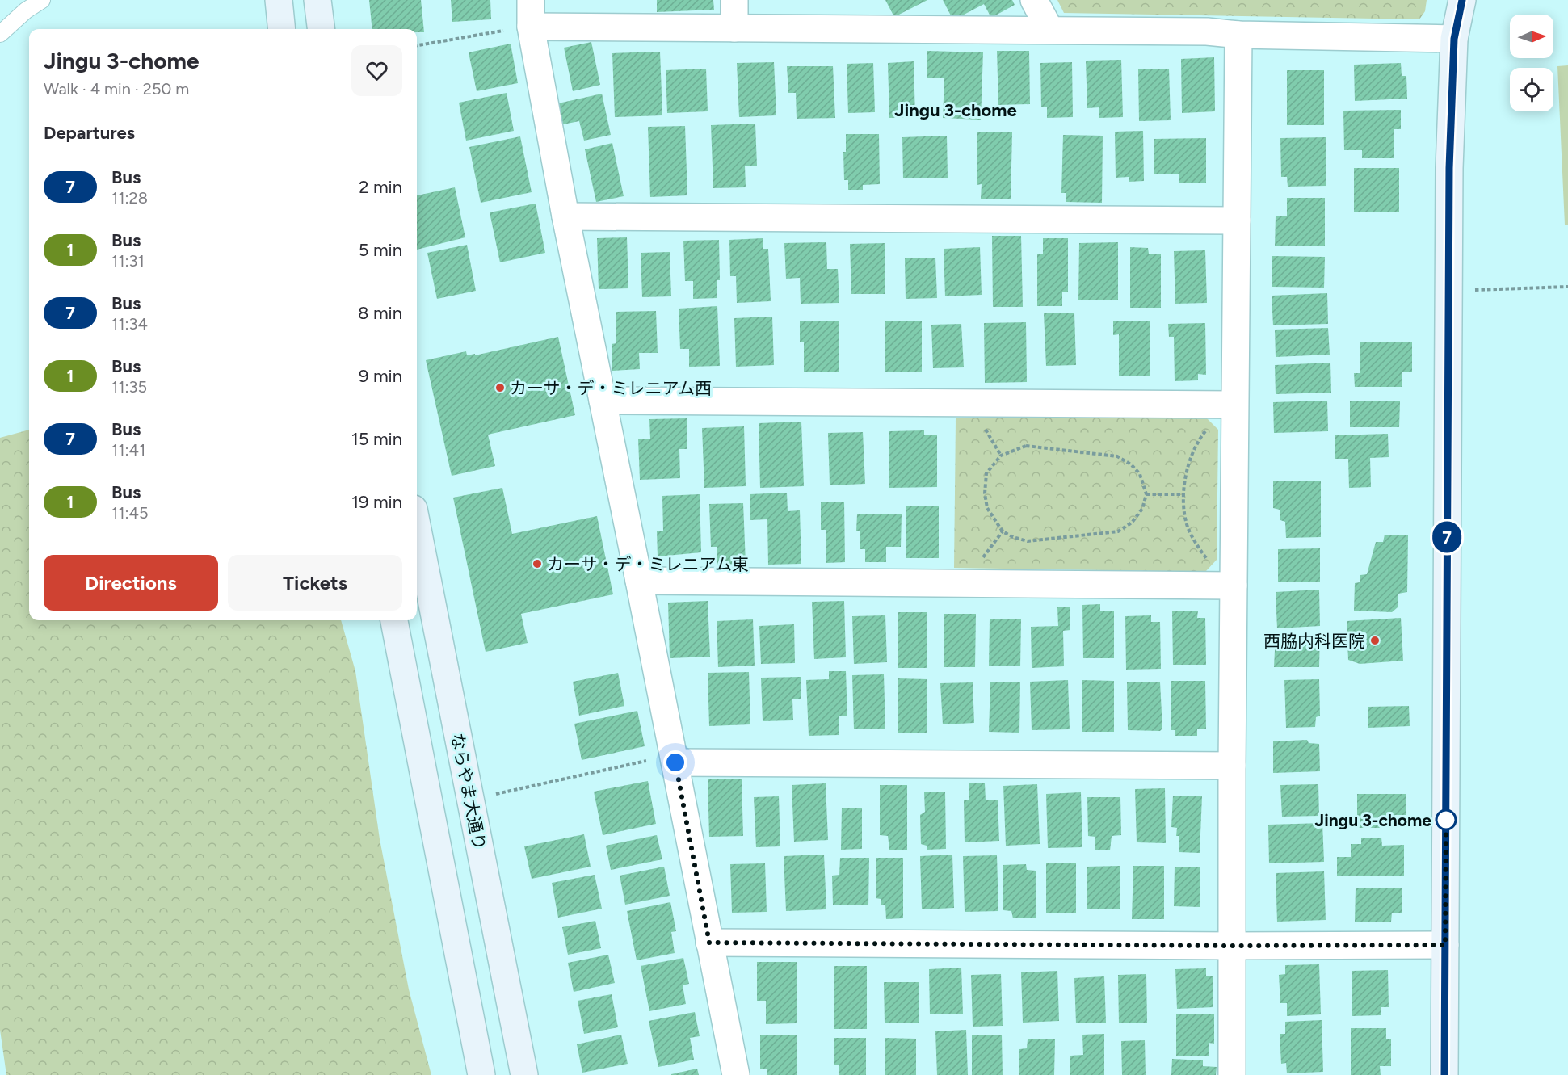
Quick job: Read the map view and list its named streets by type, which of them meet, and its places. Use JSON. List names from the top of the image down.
{
  "streets": {
    "street": ["ならやま大通り"]
  },
  "districts": ["Jingu 3-chome"],
  "places": [
    "カーサ・デ・ミレニアム西",
    "カーサ・デ・ミレニアム東",
    "西脇内科医院",
    "Jingu 3-chome"
  ],
  "lines": ["bus line 7"],
  "north": "right",
  "page": {
    "on_map": "7",
    "heading": [
      ["Jingu 3-chome", "Walk · 4 min · 250 m"],
      "Departures"
    ],
    "list": [
      {
        "mark": "7",
        "name": "Bus",
        "note": "11:28",
        "value": "2 min"
      },
      {
        "mark": "1",
        "name": "Bus",
        "note": "11:31",
        "value": "5 min"
      },
      {
        "mark": "7",
        "name": "Bus",
        "note": "11:34",
        "value": "8 min"
      },
      {
        "mark": "1",
        "name": "Bus",
        "note": "11:35",
        "value": "9 min"
      },
      {
        "mark": "7",
        "name": "Bus",
        "note": "11:41",
        "value": "15 min"
      },
      {
        "mark": "1",
        "name": "Bus",
        "note": "11:45",
        "value": "19 min"
      }
    ],
    "buttons": ["Directions", "Tickets"]
  }
}
